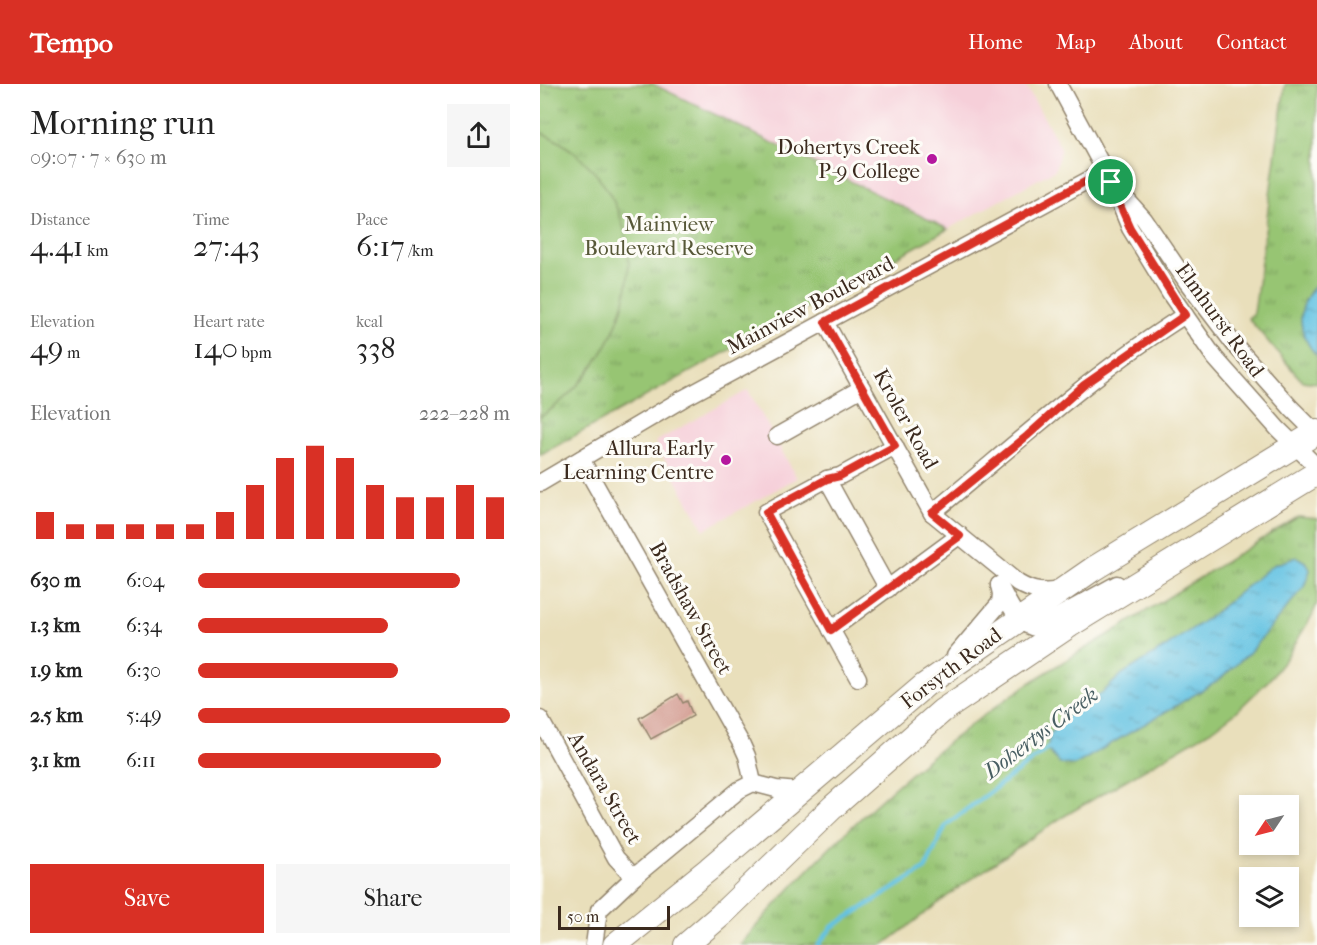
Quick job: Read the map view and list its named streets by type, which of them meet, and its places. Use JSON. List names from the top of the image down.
{
  "streets": {
    "highway": ["Forsyth Road"],
    "street": [
      "Mainview Boulevard",
      "Elmhurst Road",
      "Kroler Road",
      "Bradshaw Street",
      "Andara Street"
    ]
  },
  "crossings": [
    ["Mainview Boulevard", "Elmhurst Road"],
    ["Mainview Boulevard", "Kroler Road"],
    ["Mainview Boulevard", "Bradshaw Street"],
    ["Elmhurst Road", "Forsyth Road"],
    ["Kroler Road", "Forsyth Road"]
  ],
  "water": ["Dohertys Creek"],
  "parks": ["Mainview Boulevard Reserve"],
  "places": ["Dohertys Creek P-9 College", "Allura Early Learning Centre"],
  "scale_bar": "50 m",
  "north": "bottom left",
  "page": {
    "header": "Tempo",
    "nav": [
      "Home",
      "Map",
      "About",
      "Contact"
    ],
    "heading": ["Morning run", "09:07 · 7 × 630 m"],
    "stats": [
      ["Distance", "4.41 km"],
      ["Time", "27:43"],
      ["Pace", "6:17 /km"],
      ["Elevation", "49 m"],
      ["Heart rate", "140 bpm"],
      ["kcal", "338"]
    ],
    "chart": ["Elevation", "222–228 m"],
    "list": [
      {
        "name": "630 m",
        "note": "6:04"
      },
      {
        "name": "1.3 km",
        "note": "6:34"
      },
      {
        "name": "1.9 km",
        "note": "6:30"
      },
      {
        "name": "2.5 km",
        "note": "5:49"
      },
      {
        "name": "3.1 km",
        "note": "6:11"
      }
    ],
    "buttons": ["Save", "Share"],
    "scale": "50 m"
  }
}
